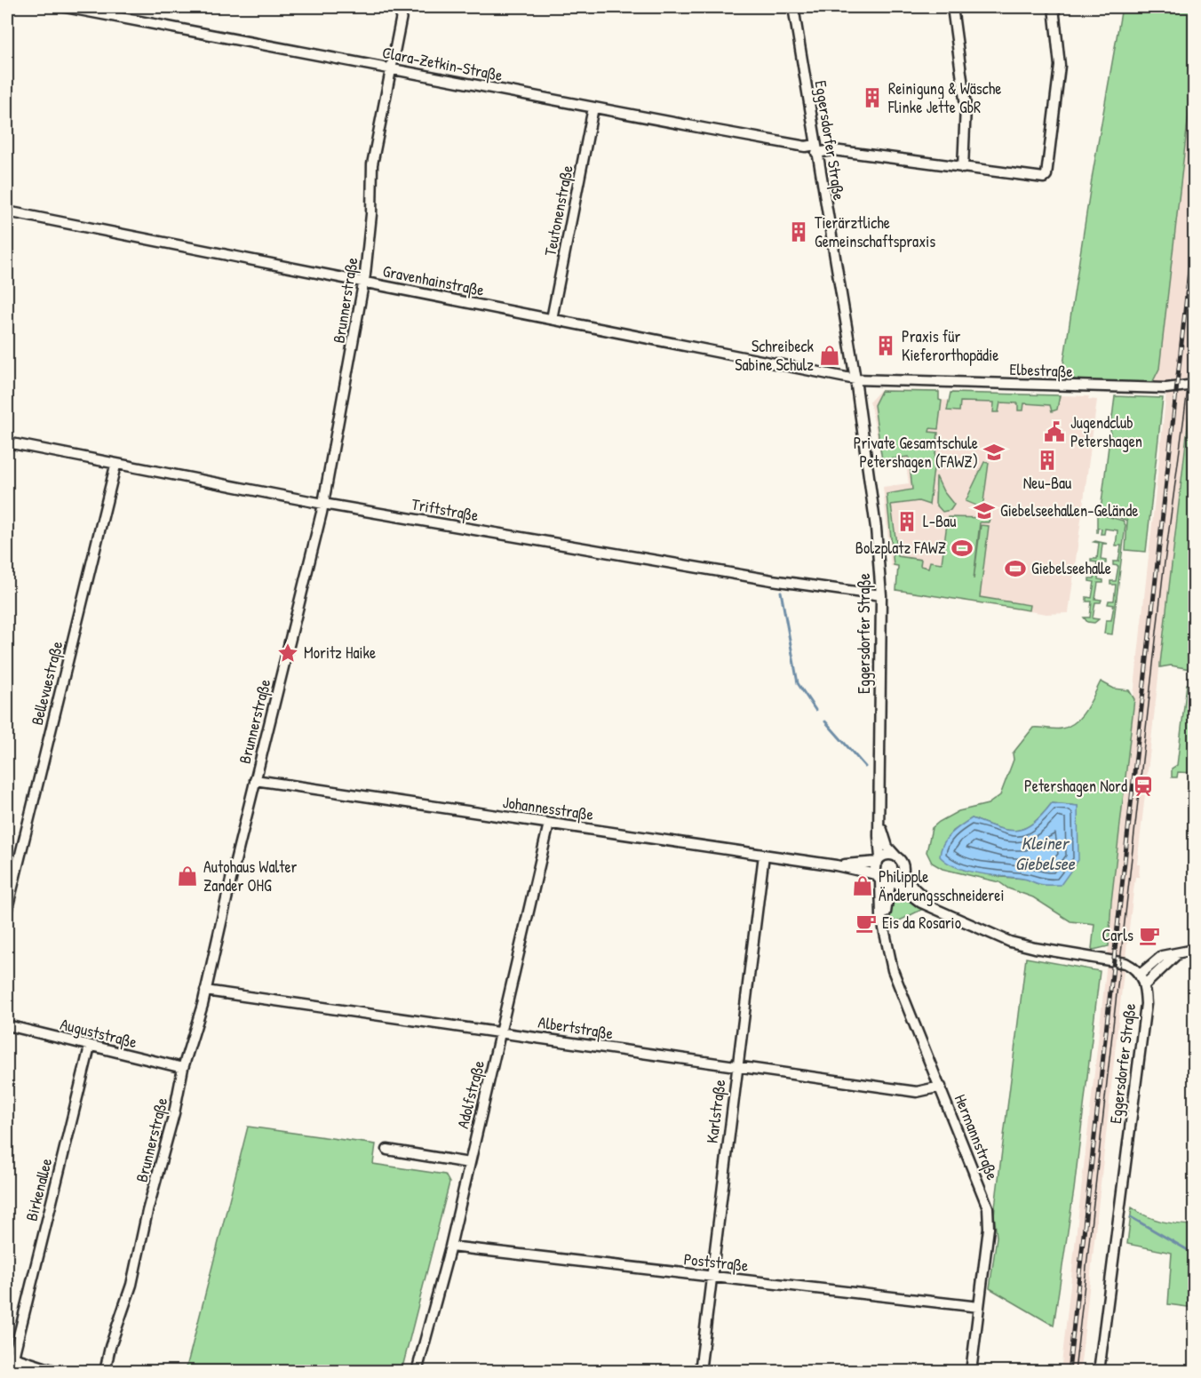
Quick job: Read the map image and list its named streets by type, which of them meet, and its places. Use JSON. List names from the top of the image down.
{
  "streets": {
    "street": [
      "Clara-Zetkin-Straße",
      "Eggersdorfer Straße",
      "Teutonenstraße",
      "Gravenhainstraße",
      "Brunnerstraße",
      "Elbestraße",
      "Triftstraße",
      "Bellevuestraße",
      "Johannesstraße",
      "Albertstraße",
      "Auguststraße",
      "Adolfstraße",
      "Karlstraße",
      "Hermannstraße",
      "Birkenallee",
      "Poststraße"
    ]
  },
  "crossings": [
    ["Clara-Zetkin-Straße", "Eggersdorfer Straße"],
    ["Clara-Zetkin-Straße", "Teutonenstraße"],
    ["Clara-Zetkin-Straße", "Brunnerstraße"],
    ["Eggersdorfer Straße", "Gravenhainstraße"],
    ["Eggersdorfer Straße", "Elbestraße"],
    ["Eggersdorfer Straße", "Triftstraße"],
    ["Eggersdorfer Straße", "Johannesstraße"],
    ["Eggersdorfer Straße", "Hermannstraße"],
    ["Teutonenstraße", "Gravenhainstraße"],
    ["Gravenhainstraße", "Brunnerstraße"],
    ["Gravenhainstraße", "Elbestraße"],
    ["Brunnerstraße", "Triftstraße"],
    ["Brunnerstraße", "Johannesstraße"],
    ["Brunnerstraße", "Albertstraße"],
    ["Brunnerstraße", "Auguststraße"],
    ["Triftstraße", "Bellevuestraße"],
    ["Johannesstraße", "Adolfstraße"],
    ["Johannesstraße", "Karlstraße"],
    ["Johannesstraße", "Hermannstraße"],
    ["Albertstraße", "Adolfstraße"],
    ["Albertstraße", "Karlstraße"],
    ["Albertstraße", "Hermannstraße"],
    ["Auguststraße", "Birkenallee"],
    ["Adolfstraße", "Poststraße"],
    ["Karlstraße", "Poststraße"],
    ["Hermannstraße", "Poststraße"]
  ],
  "water": ["Kleiner Giebelsee"],
  "places": {
    "building": [
      "Reinigung & Wäsche Flinke Jette GbR",
      "Tierärztliche Gemeinschaftspraxis",
      "Praxis für Kieferorthopädie",
      "Neu-Bau",
      "L-Bau"
    ],
    "shop": ["Schreibeck Sabine Schulz", "Autohaus Walter Zander OHG", "Philipple Änderungsschneiderei"],
    "public building": ["Jugendclub Petershagen"],
    "school or university": ["Private Gesamtschule Petershagen (FAWZ)", "Giebelseehallen-Gelände"],
    "sports": ["Bolzplatz FAWZ", "Giebelseehalle"],
    "place": ["Moritz Haike"],
    "station": ["Petershagen Nord"],
    "cafe": ["Eis da Rosario", "Carls"]
  }
}
